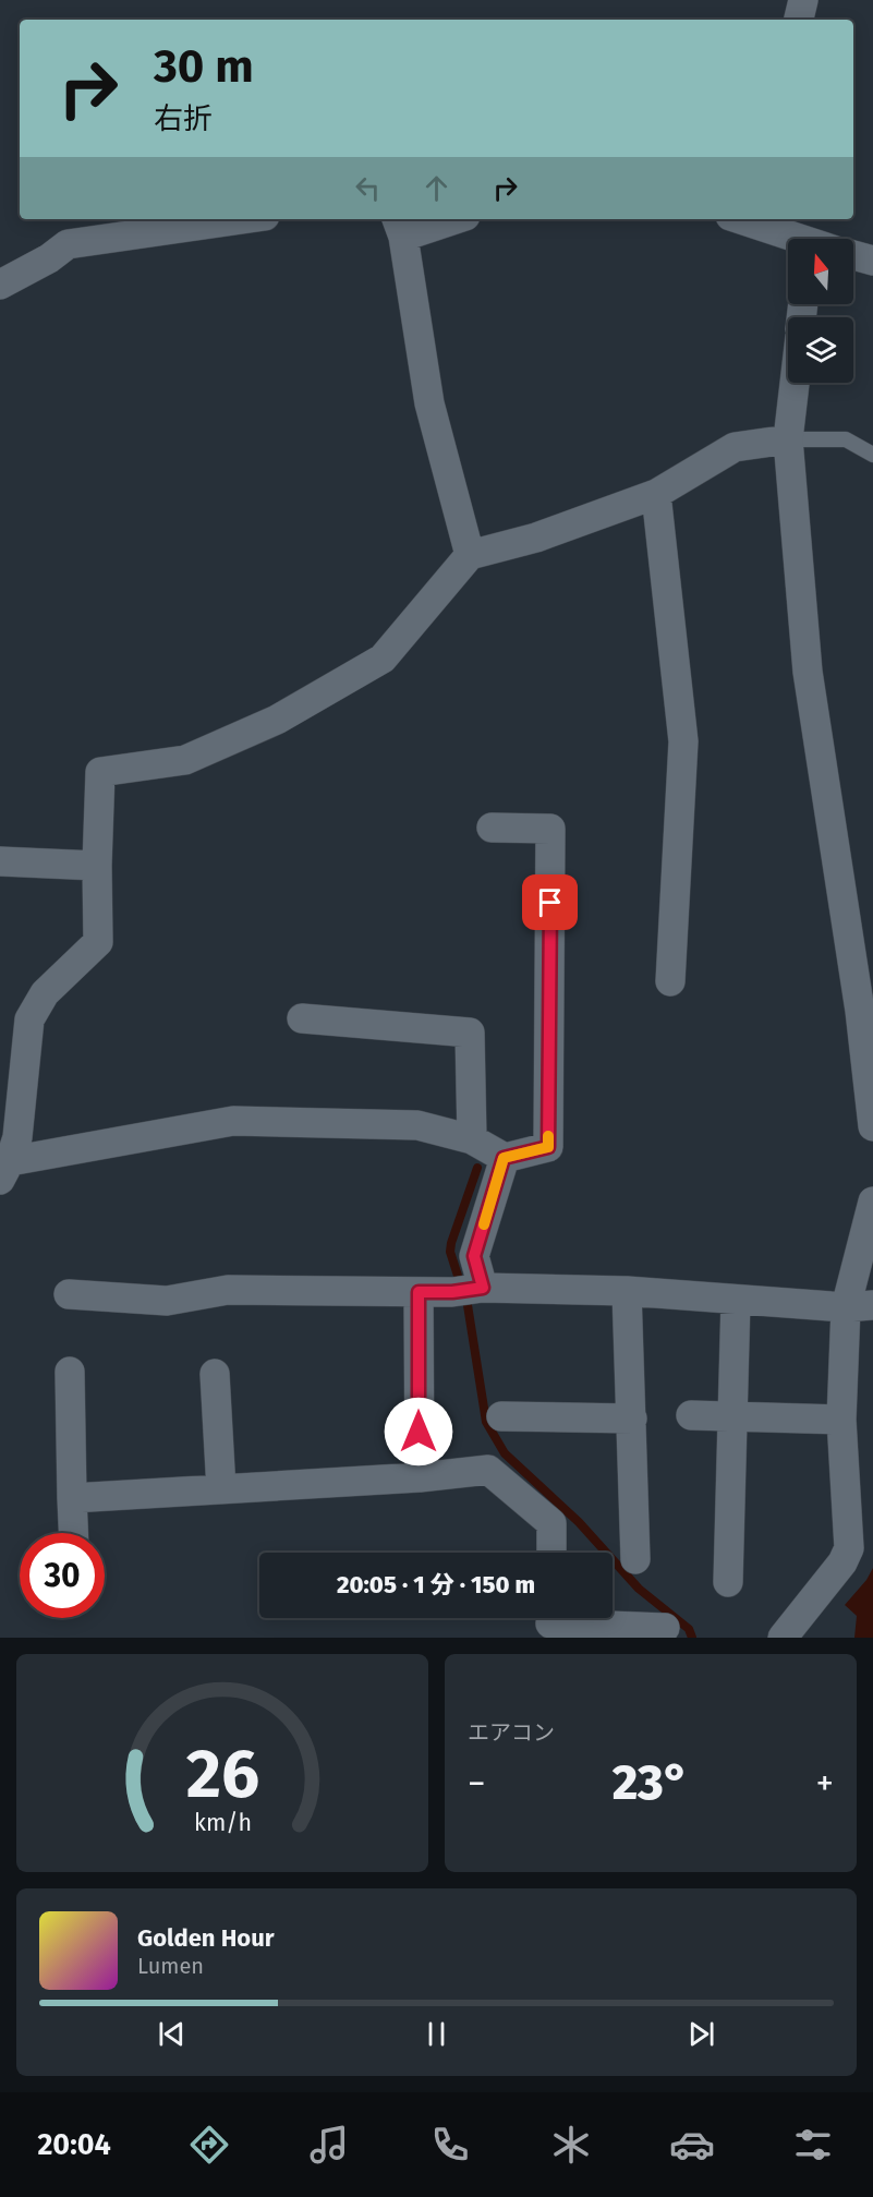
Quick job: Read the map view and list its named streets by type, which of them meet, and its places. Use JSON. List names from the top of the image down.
{
  "north": "top",
  "page": {
    "turn": ["30 m", "右折"],
    "limit": "30",
    "trip": "20:05 · 1 分 · 150 m",
    "tile": "エアコン",
    "heat": ["−", "23°", "+"],
    "song": ["Golden Hour", "Lumen"],
    "tabs": "20:04",
    "gauge": ["26", "km/h"]
  }
}
